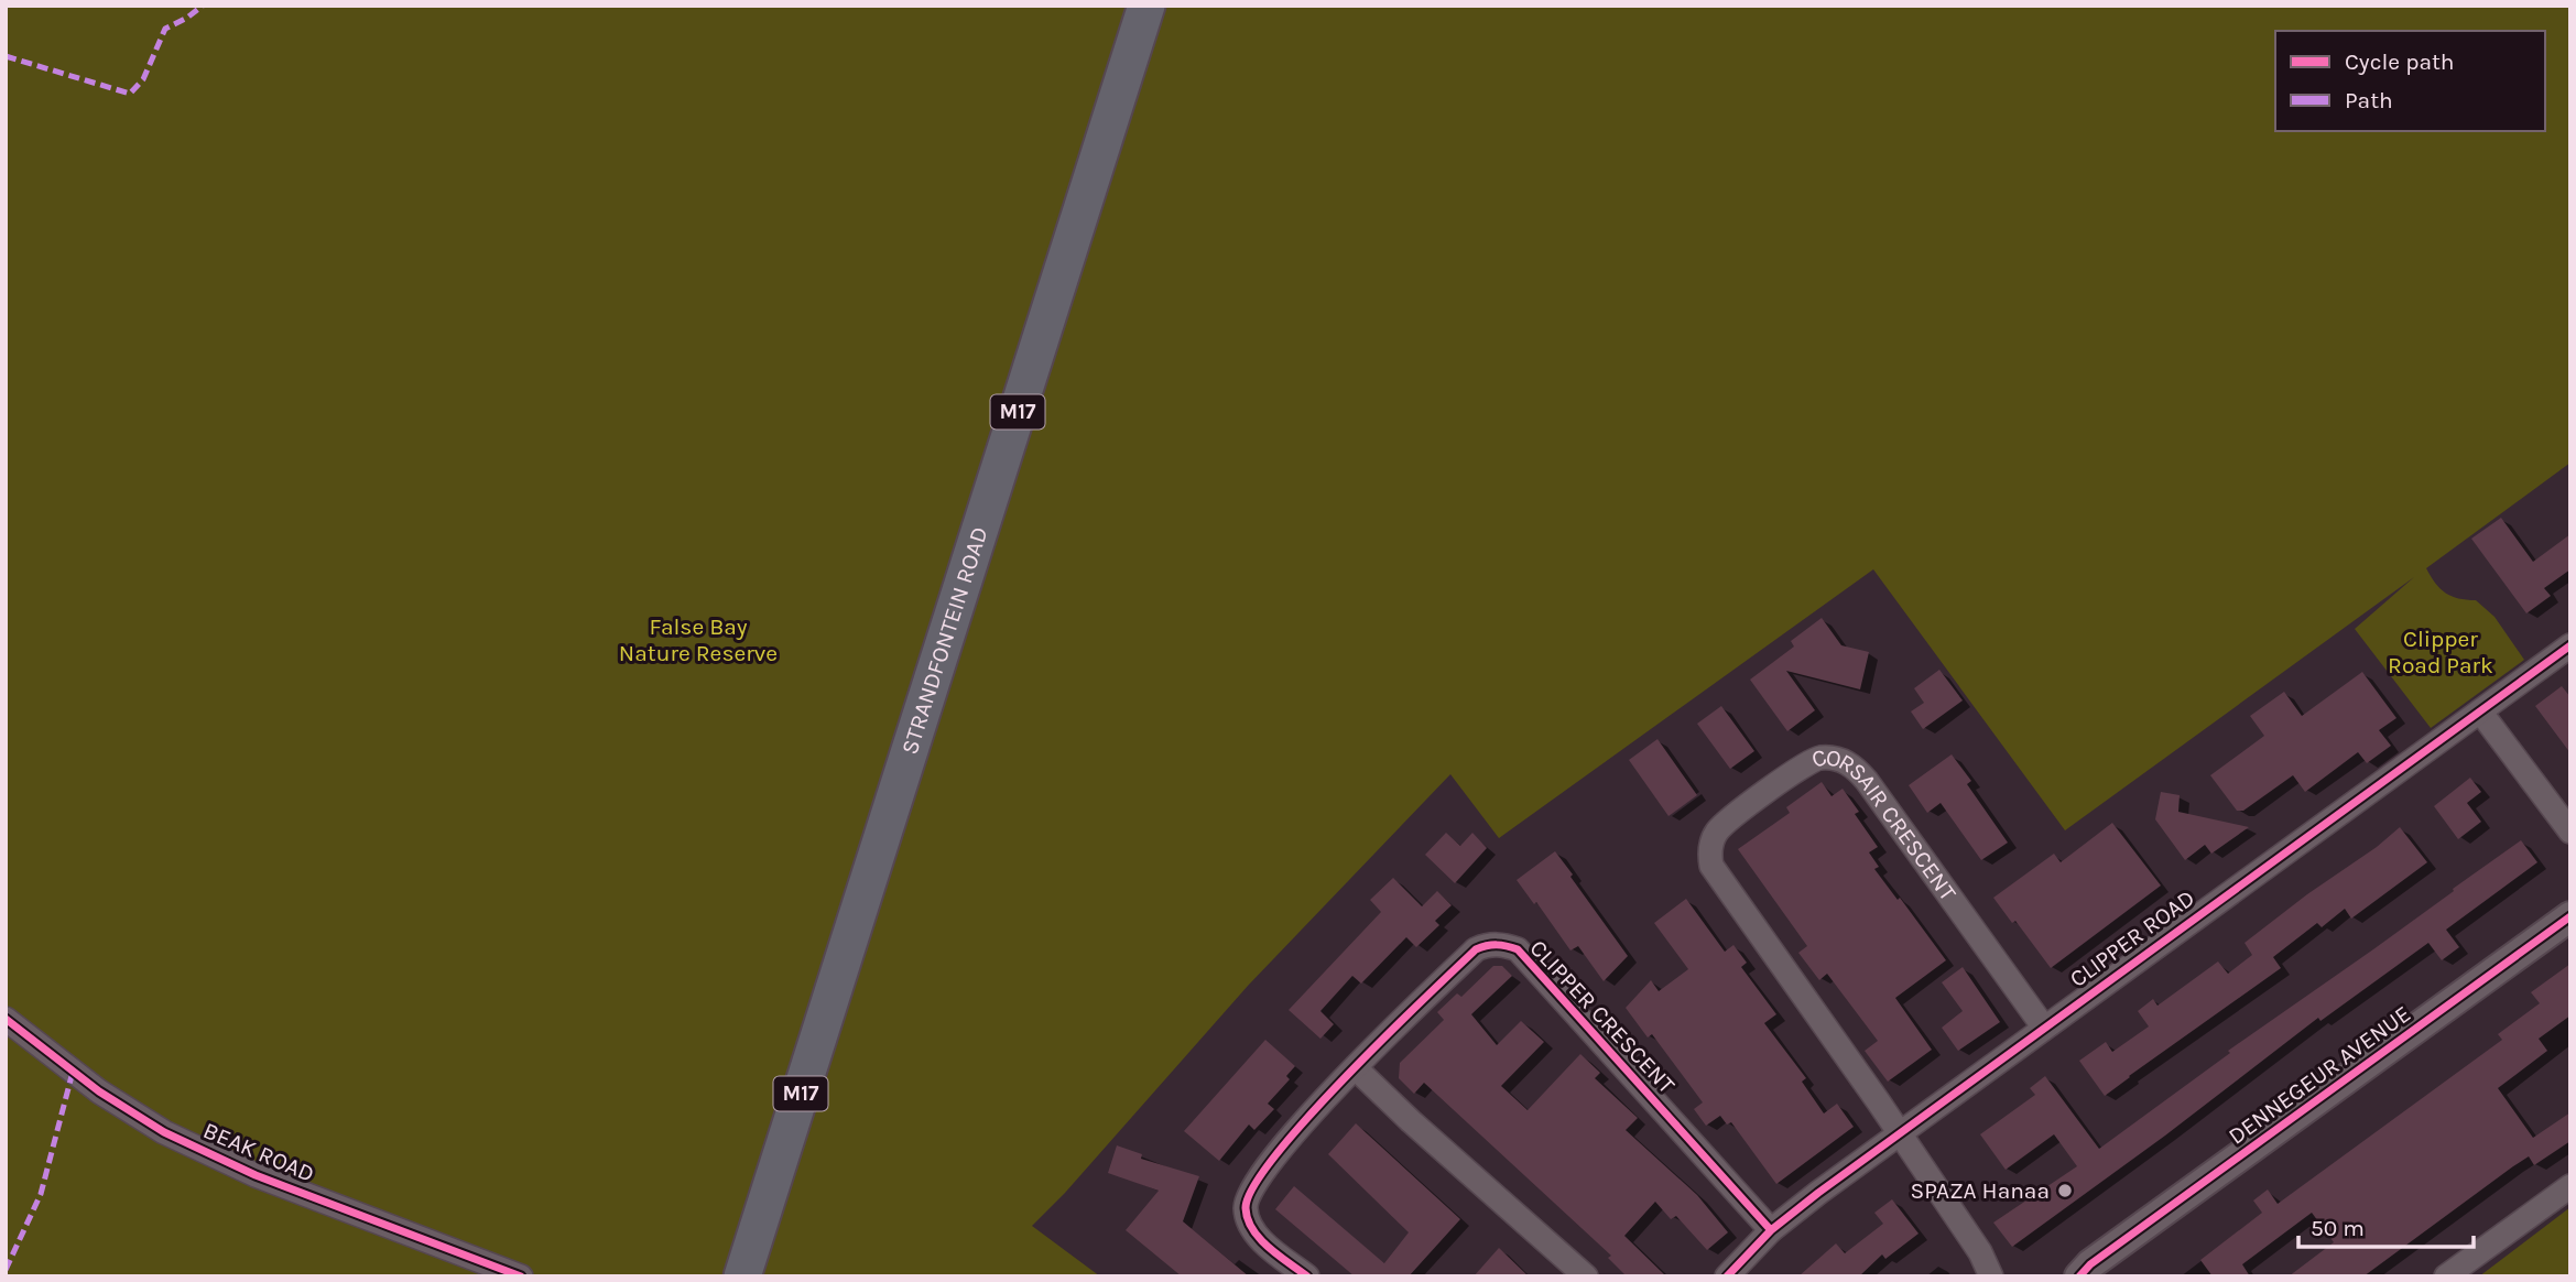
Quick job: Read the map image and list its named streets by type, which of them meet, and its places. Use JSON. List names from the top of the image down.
{
  "streets": {
    "main road": ["M17", "STRANDFONTEIN ROAD"],
    "street": [
      "CORSAIR CRESCENT",
      "CLIPPER ROAD",
      "CLIPPER CRESCENT",
      "DENNEGEUR AVENUE",
      "BEAK ROAD"
    ]
  },
  "crossings": [
    ["CORSAIR CRESCENT", "CLIPPER ROAD"],
    ["CLIPPER ROAD", "CLIPPER CRESCENT"]
  ],
  "parks": ["False Bay Nature Reserve", "Clipper Road Park"],
  "places": ["SPAZA Hanaa"],
  "legend": ["Cycle path", "Path"],
  "scale_bar": "50 m"
}
